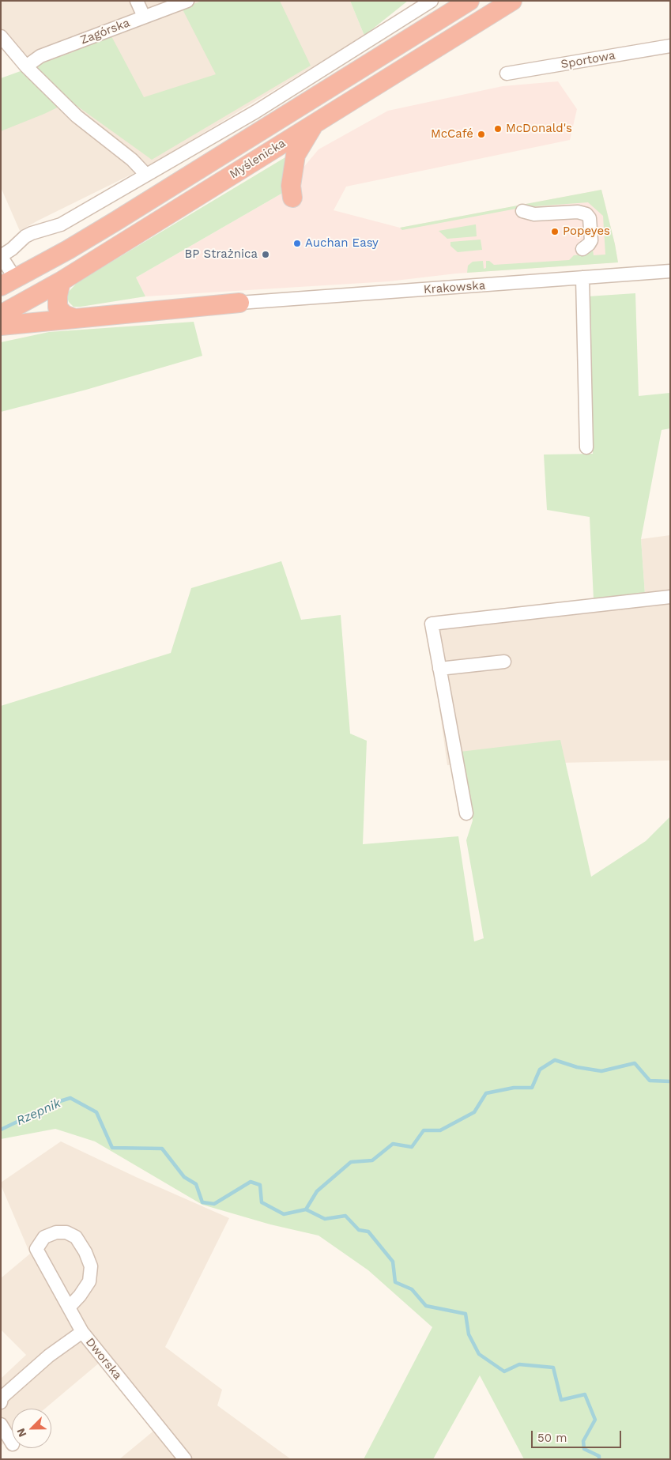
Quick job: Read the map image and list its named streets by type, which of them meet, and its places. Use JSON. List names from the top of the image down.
{
  "streets": {
    "highway": ["Myślenicka"],
    "street": [
      "Zagórska",
      "Sportowa",
      "Krakowska",
      "Dworska"
    ]
  },
  "water": ["Rzepnik"],
  "places": [
    "McDonald's",
    "McCafé",
    "Popeyes",
    "Auchan Easy",
    "BP Strażnica"
  ],
  "scale_bar": "50 m",
  "north": "bottom left"
}
